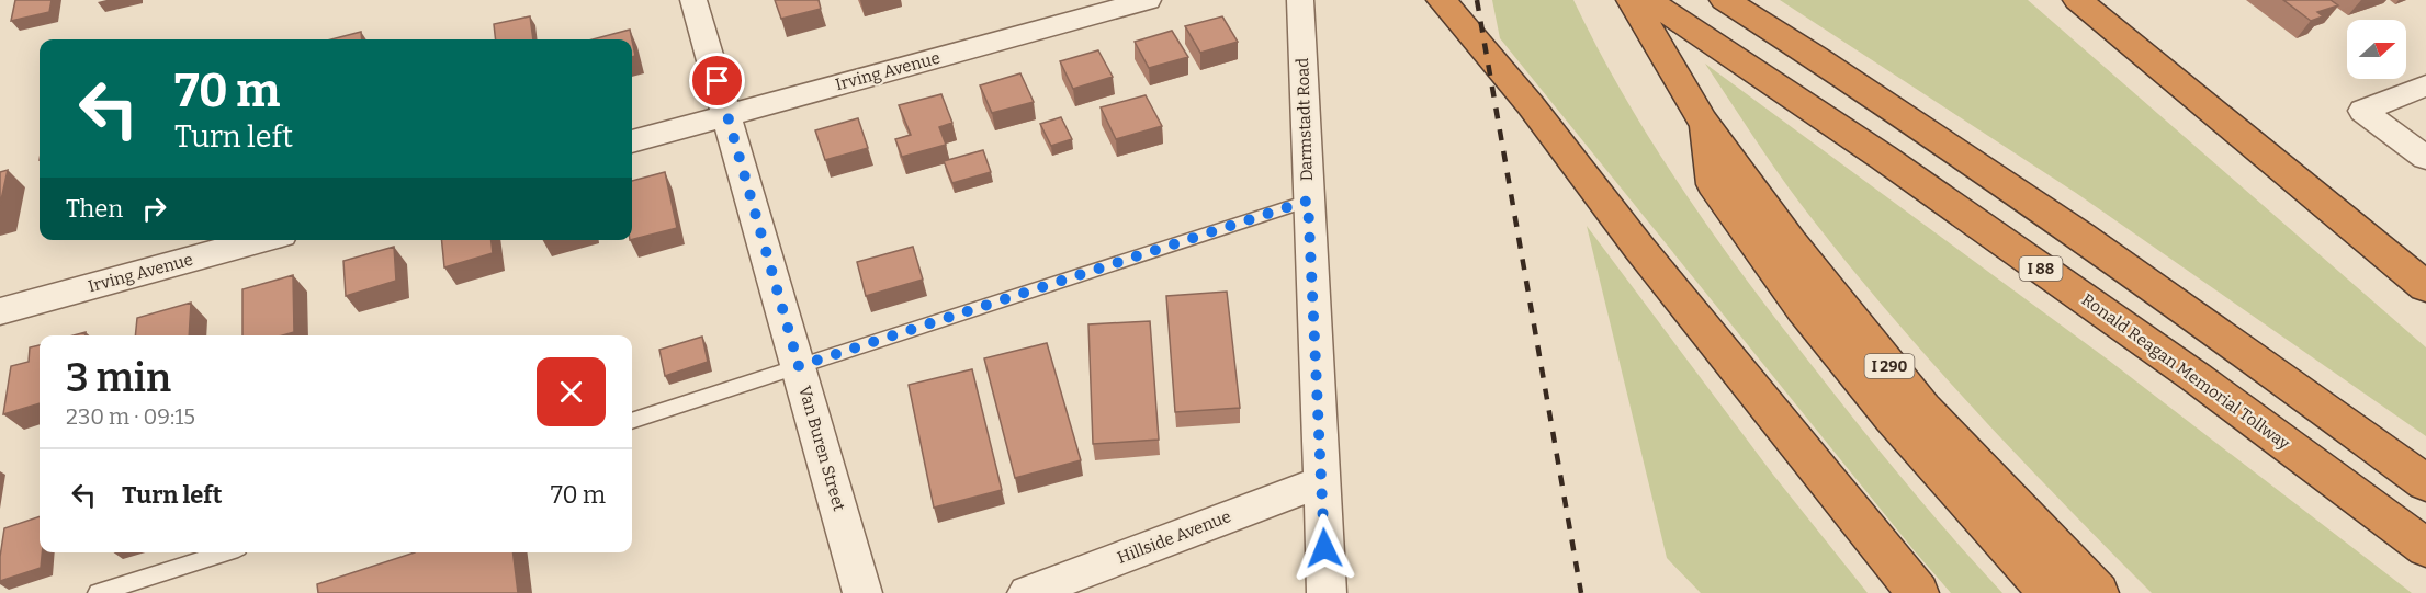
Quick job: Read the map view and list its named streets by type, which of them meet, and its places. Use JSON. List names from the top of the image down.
{
  "streets": {
    "highway": ["I 88", "I 290", "Ronald Reagan Memorial Tollway"],
    "street": [
      "Irving Avenue",
      "Darmstadt Road",
      "Van Buren Street",
      "Hillside Avenue"
    ]
  },
  "crossings": [
    ["Irving Avenue", "Van Buren Street"],
    ["Darmstadt Road", "Hillside Avenue"]
  ],
  "north": "right",
  "page": {
    "turn": ["70 m", "Turn left"],
    "then": "Then",
    "heading": ["3 min", "230 m · 09:15"],
    "list": [
      {
        "name": "Turn left",
        "value": "70 m"
      }
    ]
  }
}
